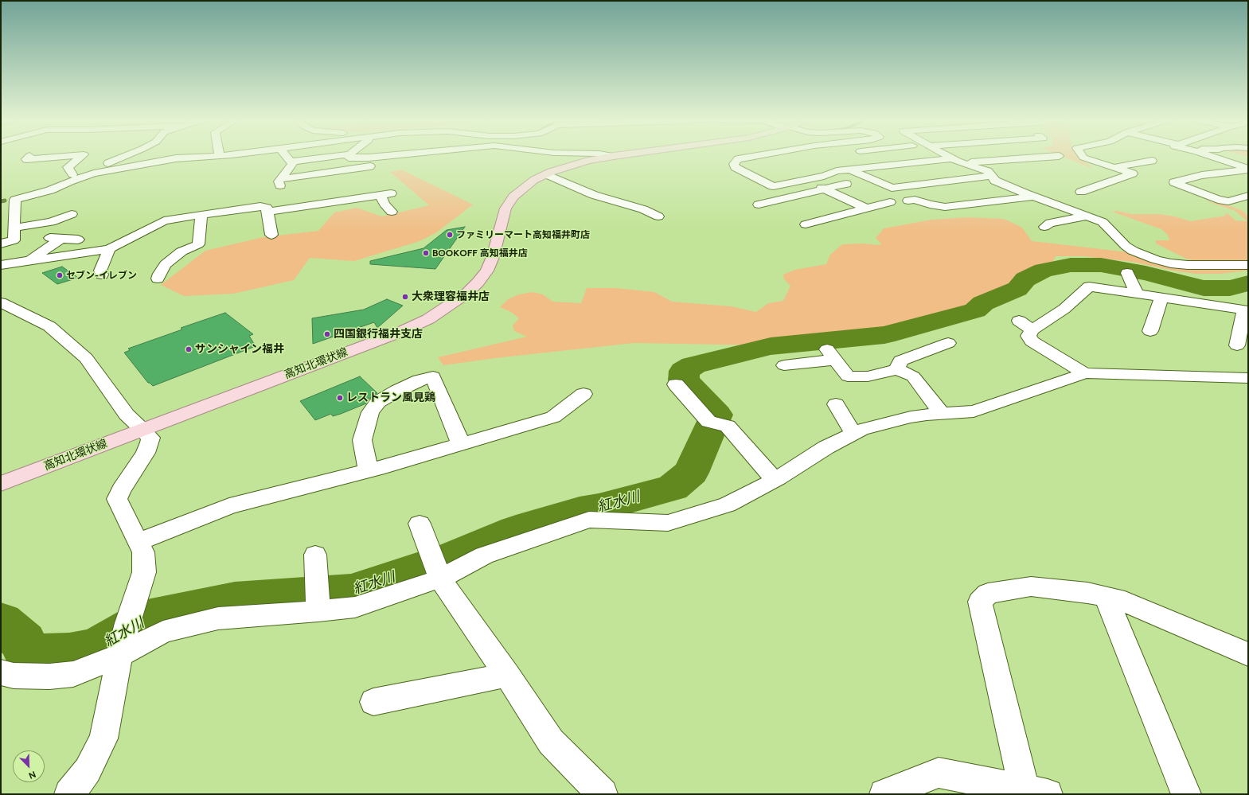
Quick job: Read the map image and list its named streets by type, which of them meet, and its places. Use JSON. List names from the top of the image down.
{
  "streets": {
    "main road": ["高知北環状線"]
  },
  "water": ["紅水川"],
  "places": [
    "ファミリーマート高知福井町店",
    "BOOKOFF 高知福井店",
    "セブン-イレブン",
    "大衆理容福井店",
    "四国銀行福井支店",
    "サンシャイン福井",
    "レストラン風見鶏"
  ],
  "north": "bottom right"
}
